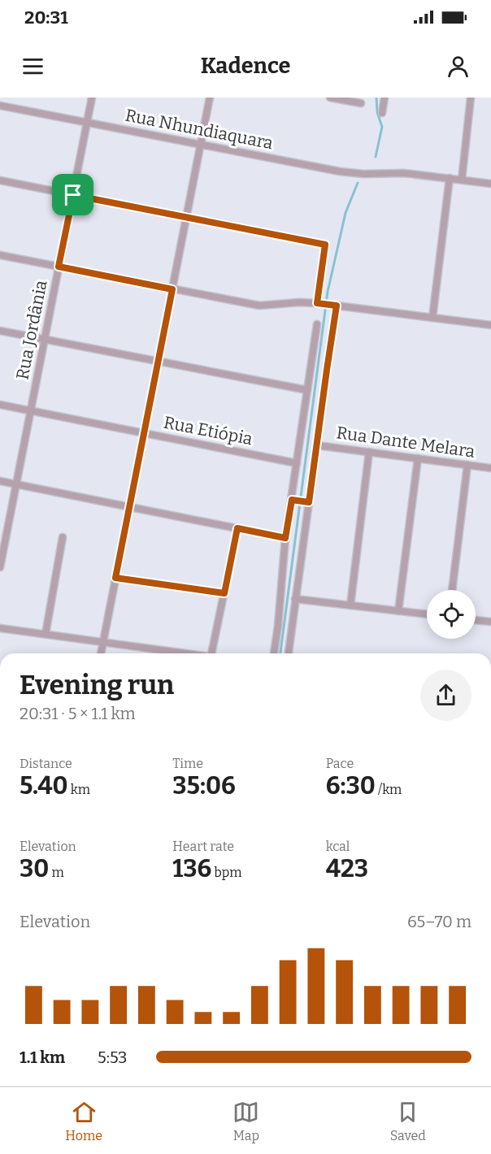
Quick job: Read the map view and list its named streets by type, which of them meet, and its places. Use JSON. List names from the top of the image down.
{
  "streets": {
    "street": [
      "Rua Nhundiaquara",
      "Rua Jordânia",
      "Rua Etiópia",
      "Rua Dante Melara"
    ]
  },
  "crossings": [
    ["Rua Nhundiaquara", "Rua Jordânia"],
    ["Rua Jordânia", "Rua Etiópia"]
  ],
  "page": {
    "status": "20:31",
    "header": "Kadence",
    "heading": ["Evening run", "20:31 · 5 × 1.1 km"],
    "stats": [
      ["Distance", "5.40 km"],
      ["Time", "35:06"],
      ["Pace", "6:30 /km"],
      ["Elevation", "30 m"],
      ["Heart rate", "136 bpm"],
      ["kcal", "423"]
    ],
    "chart": ["Elevation", "65–70 m"],
    "list": [
      {
        "name": "1.1 km",
        "note": "5:53"
      }
    ],
    "tabs": ["Home", "Map", "Saved"]
  }
}
